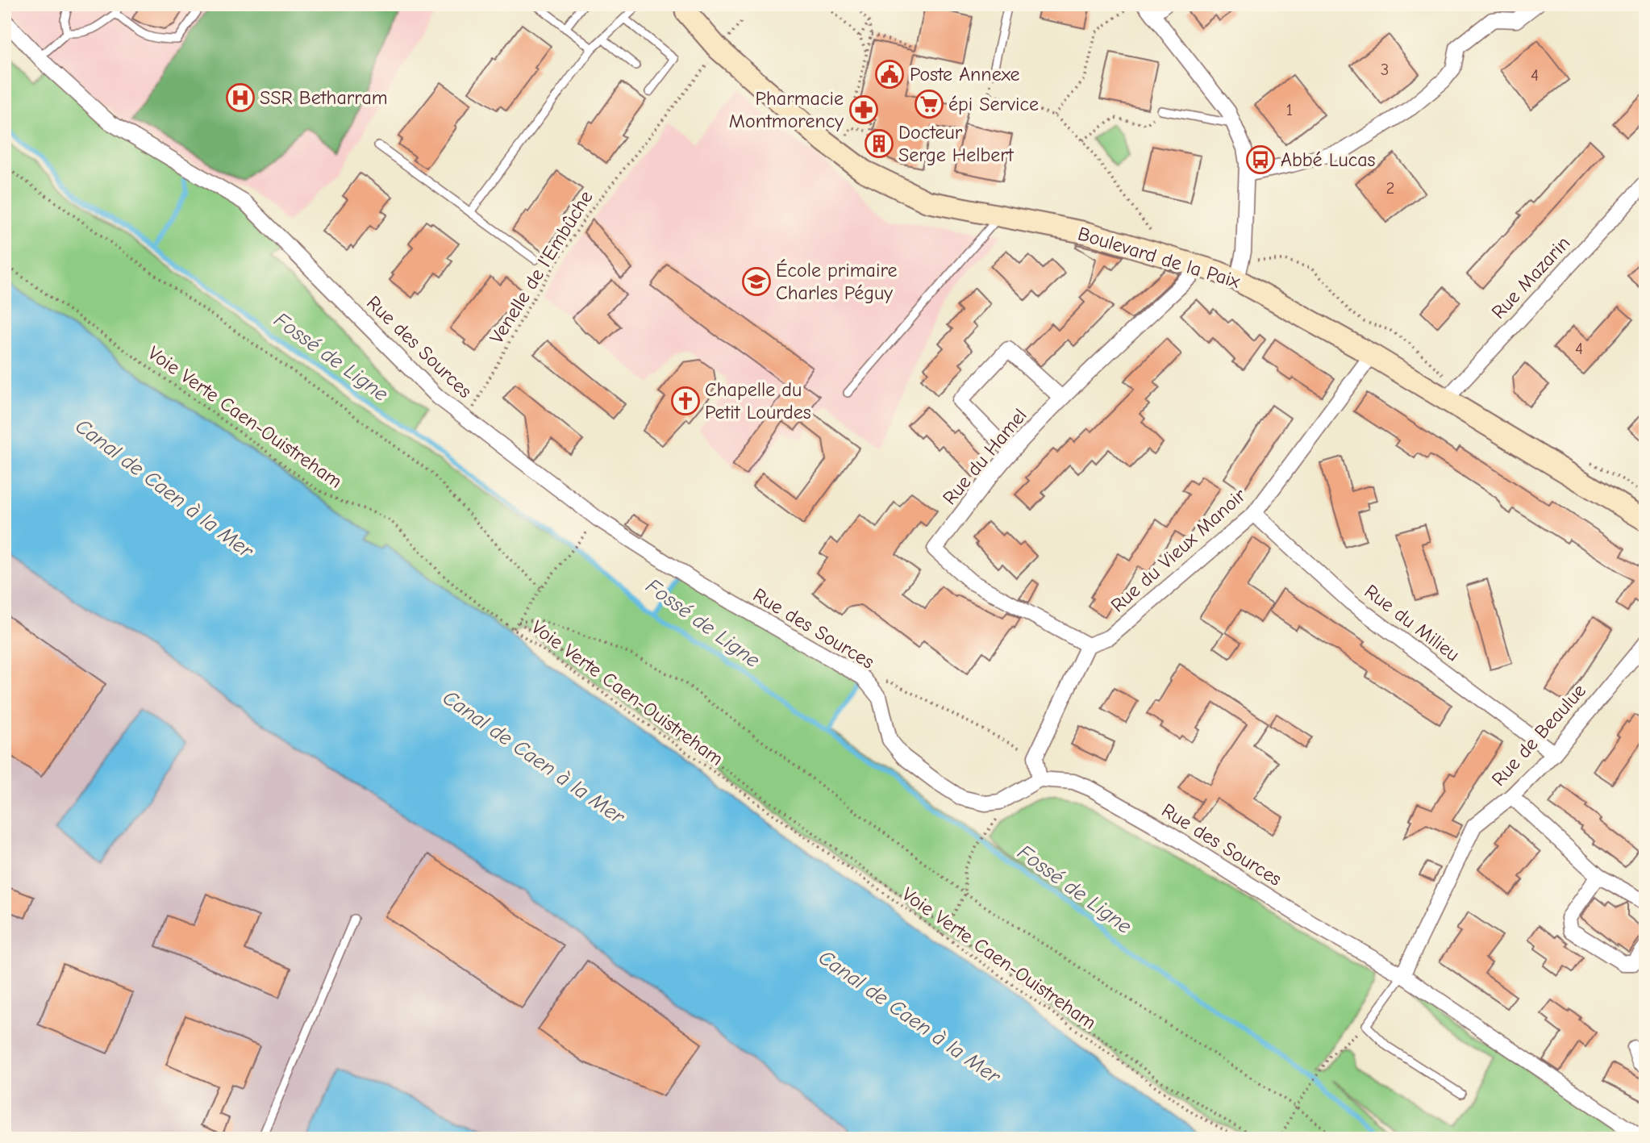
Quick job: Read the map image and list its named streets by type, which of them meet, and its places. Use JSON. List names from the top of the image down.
{
  "streets": {
    "street": [
      "Boulevard de la Paix",
      "Rue Mazarin",
      "Rue des Sources",
      "Rue du Hamel",
      "Rue du Vieux Manoir",
      "Rue du Milieu",
      "Rue de Beaulue"
    ],
    "path": ["Venelle de l'Embûche", "Voie Verte Caen-Ouistreham"]
  },
  "crossings": [
    ["Boulevard de la Paix", "Rue Mazarin"],
    ["Boulevard de la Paix", "Rue du Hamel"],
    ["Boulevard de la Paix", "Rue du Vieux Manoir"],
    ["Venelle de l'Embûche", "Rue des Sources"],
    ["Rue des Sources", "Rue de Beaulue"],
    ["Rue du Hamel", "Rue du Vieux Manoir"],
    ["Rue du Vieux Manoir", "Rue du Milieu"],
    ["Rue du Milieu", "Rue de Beaulue"]
  ],
  "water": ["Fossé de Ligne", "Canal de Caen à la Mer"],
  "places": {
    "public building": ["Poste Annexe"],
    "hospital": ["SSR Betharram"],
    "supermarket": ["épi Service"],
    "pharmacy": ["Pharmacie Montmorency"],
    "building": ["Docteur Serge Helbert"],
    "bus stop": ["Abbé Lucas"],
    "school or university": ["École primaire Charles Péguy"],
    "church": ["Chapelle du Petit Lourdes"]
  },
  "house_numbers": [
    "3",
    "4",
    "1",
    "2",
    "4"
  ]
}
